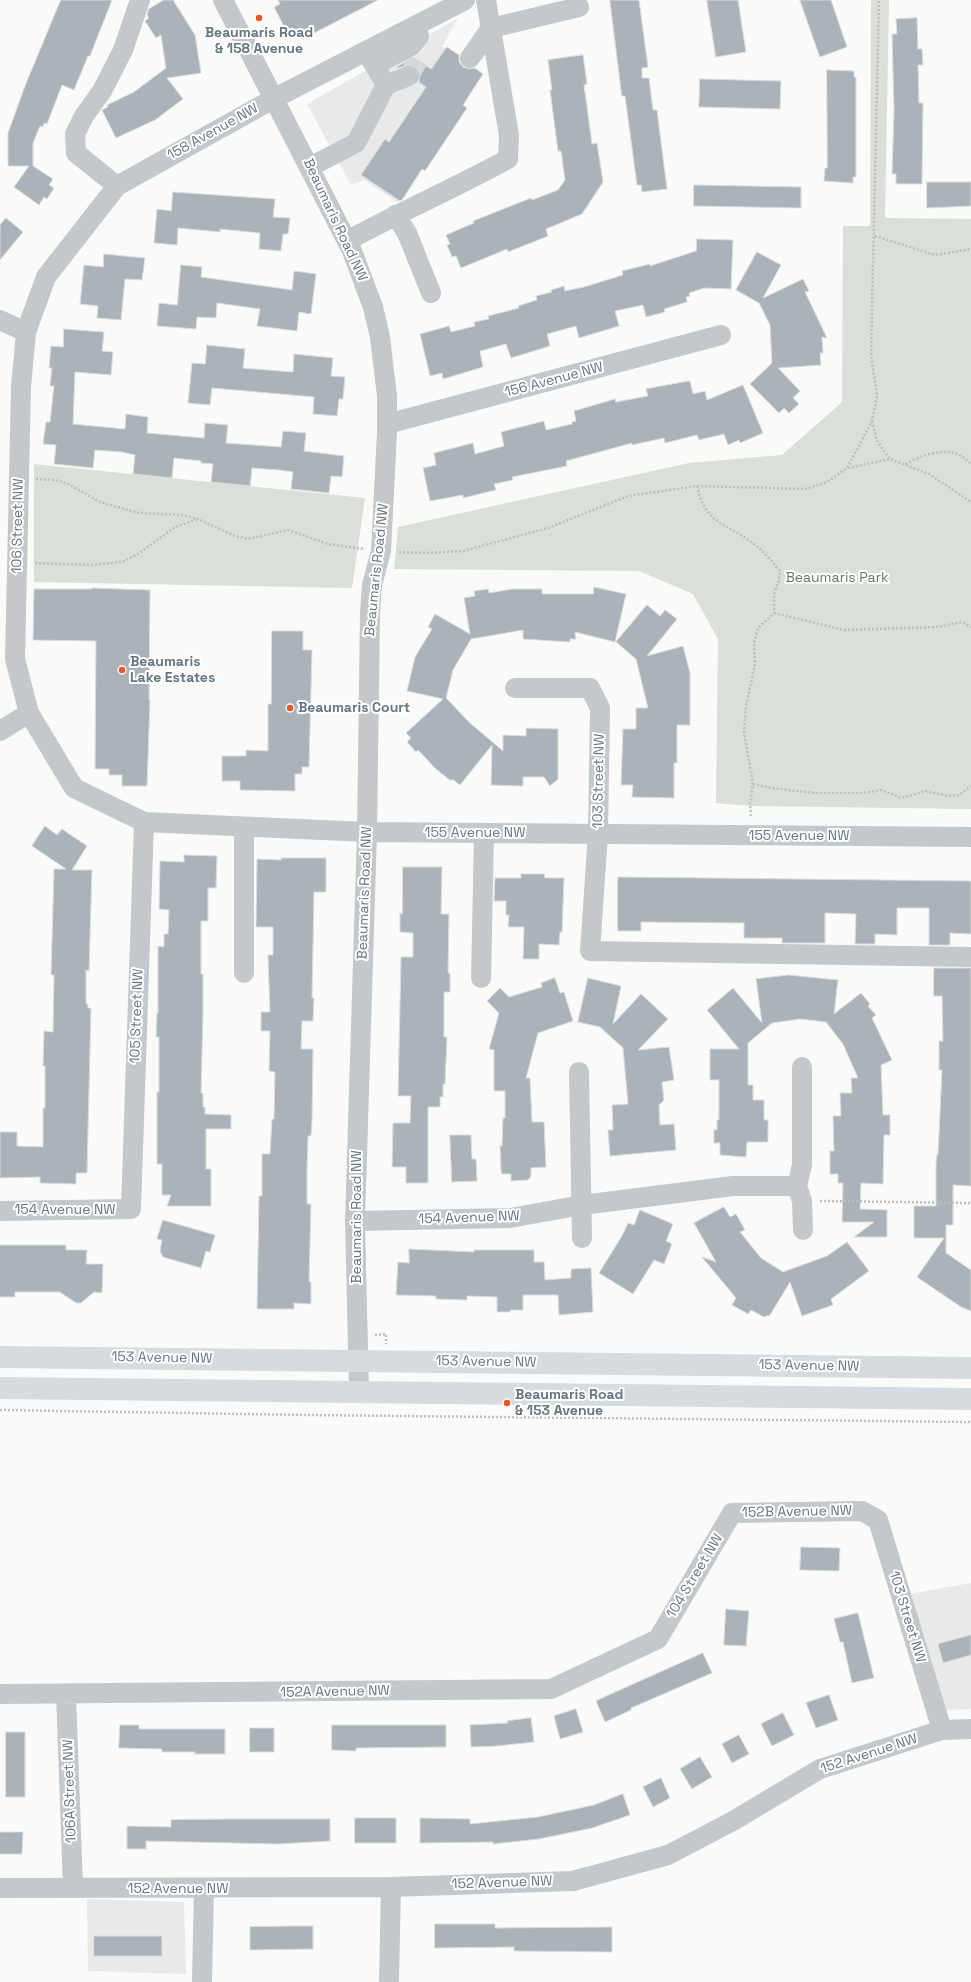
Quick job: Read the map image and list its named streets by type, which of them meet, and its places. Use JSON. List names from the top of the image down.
{
  "streets": {
    "main road": ["153 Avenue NW"],
    "street": [
      "158 Avenue NW",
      "Beaumaris Road NW",
      "156 Avenue NW",
      "106 Street NW",
      "103 Street NW",
      "155 Avenue NW",
      "105 Street NW",
      "154 Avenue NW",
      "152B Avenue NW",
      "104 Street NW",
      "152A Avenue NW",
      "152 Avenue NW",
      "106A Street NW"
    ]
  },
  "crossings": [
    ["158 Avenue NW", "Beaumaris Road NW"],
    ["158 Avenue NW", "106 Street NW"],
    ["Beaumaris Road NW", "156 Avenue NW"],
    ["Beaumaris Road NW", "155 Avenue NW"],
    ["Beaumaris Road NW", "154 Avenue NW"],
    ["Beaumaris Road NW", "153 Avenue NW"],
    ["106 Street NW", "155 Avenue NW"],
    ["103 Street NW", "155 Avenue NW"],
    ["103 Street NW", "152B Avenue NW"],
    ["103 Street NW", "152 Avenue NW"],
    ["155 Avenue NW", "105 Street NW"],
    ["105 Street NW", "154 Avenue NW"],
    ["152B Avenue NW", "104 Street NW"],
    ["104 Street NW", "152A Avenue NW"],
    ["152A Avenue NW", "106A Street NW"],
    ["152 Avenue NW", "106A Street NW"]
  ],
  "parks": ["Beaumaris Park"],
  "places": [
    "Beaumaris Road & 158 Avenue",
    "Beaumaris Lake Estates",
    "Beaumaris Court",
    "Beaumaris Road & 153 Avenue"
  ]
}
